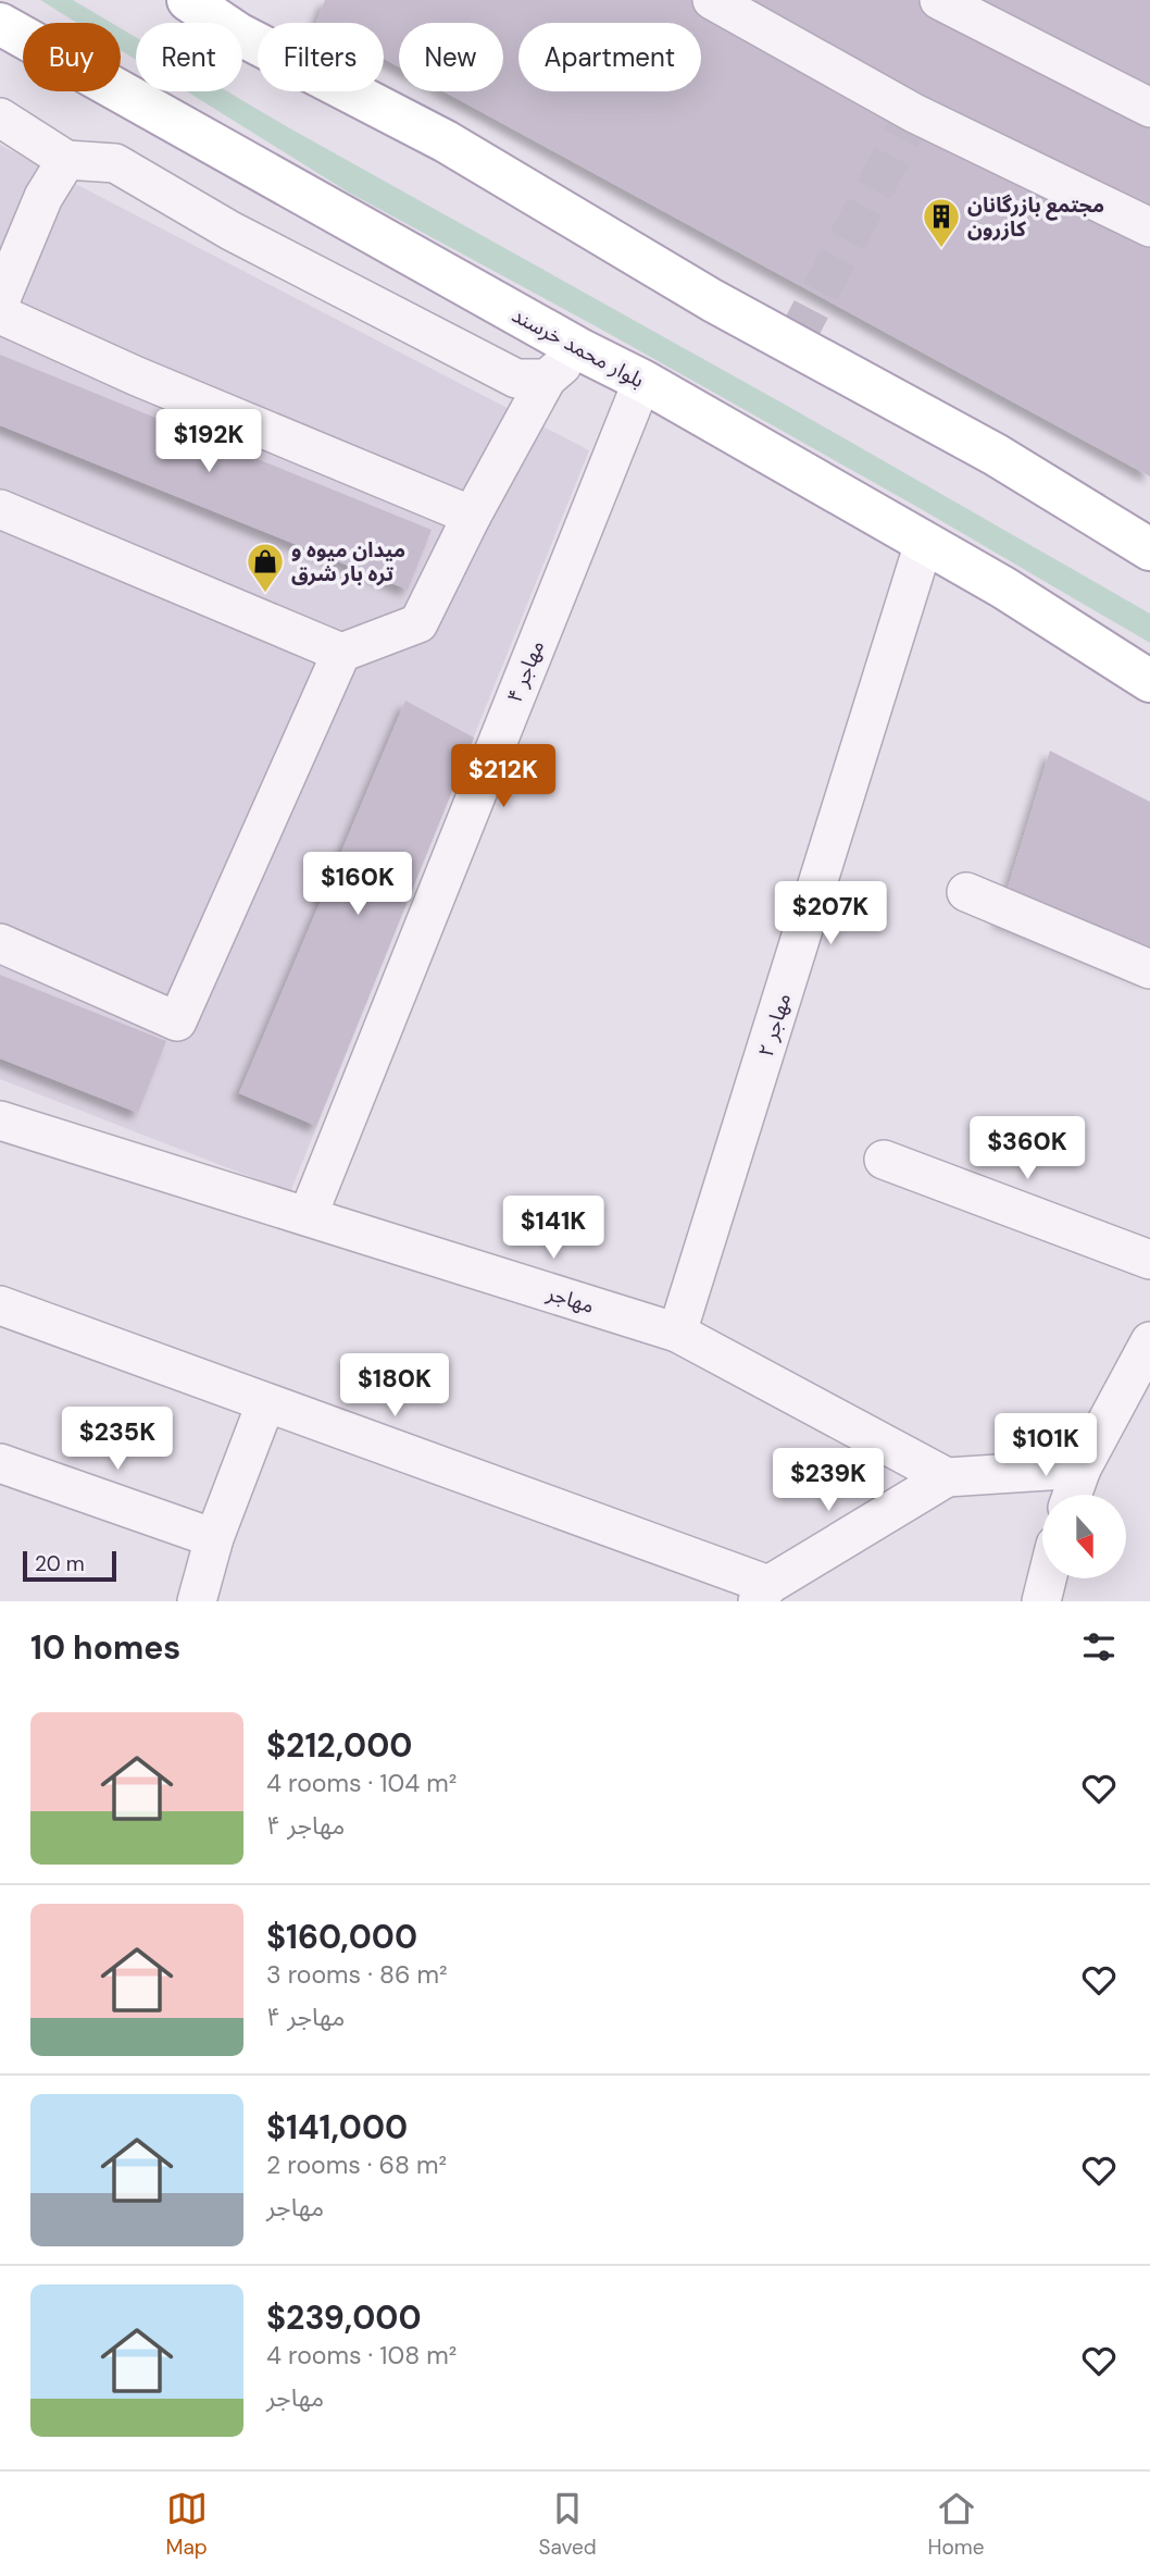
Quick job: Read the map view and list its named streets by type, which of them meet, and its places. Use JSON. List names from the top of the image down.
{
  "streets": {
    "main road": ["بلوار محمد خرسند"],
    "street": ["مهاجر ۴", "مهاجر ۲", "مهاجر"]
  },
  "crossings": [
    ["بلوار محمد خرسند", "مهاجر ۴"],
    ["بلوار محمد خرسند", "مهاجر ۲"],
    ["مهاجر ۴", "مهاجر"],
    ["مهاجر ۲", "مهاجر"]
  ],
  "places": {
    "building": ["مجتمع بازرگانان کازرون"],
    "shop": ["میدان میوه و تره بار شرق"]
  },
  "scale_bar": "20 m",
  "north": "bottom",
  "page": {
    "chip": [
      "Buy",
      "Rent",
      "Filters",
      "New",
      "Apartment"
    ],
    "price": [
      "$192K",
      "$212K",
      "$160K",
      "$207K",
      "$360K",
      "$141K",
      "$180K",
      "$235K",
      "$101K",
      "$239K"
    ],
    "scale": "20 m",
    "heading": "10 homes",
    "list": [
      {
        "name": "$212,000",
        "note": "4 rooms · 104 m² · مهاجر ۴"
      },
      {
        "name": "$160,000",
        "note": "3 rooms · 86 m² · مهاجر ۴"
      },
      {
        "name": "$141,000",
        "note": "2 rooms · 68 m² · مهاجر"
      },
      {
        "name": "$239,000",
        "note": "4 rooms · 108 m² · مهاجر"
      }
    ],
    "tabs": ["Map", "Saved", "Home"]
  }
}
